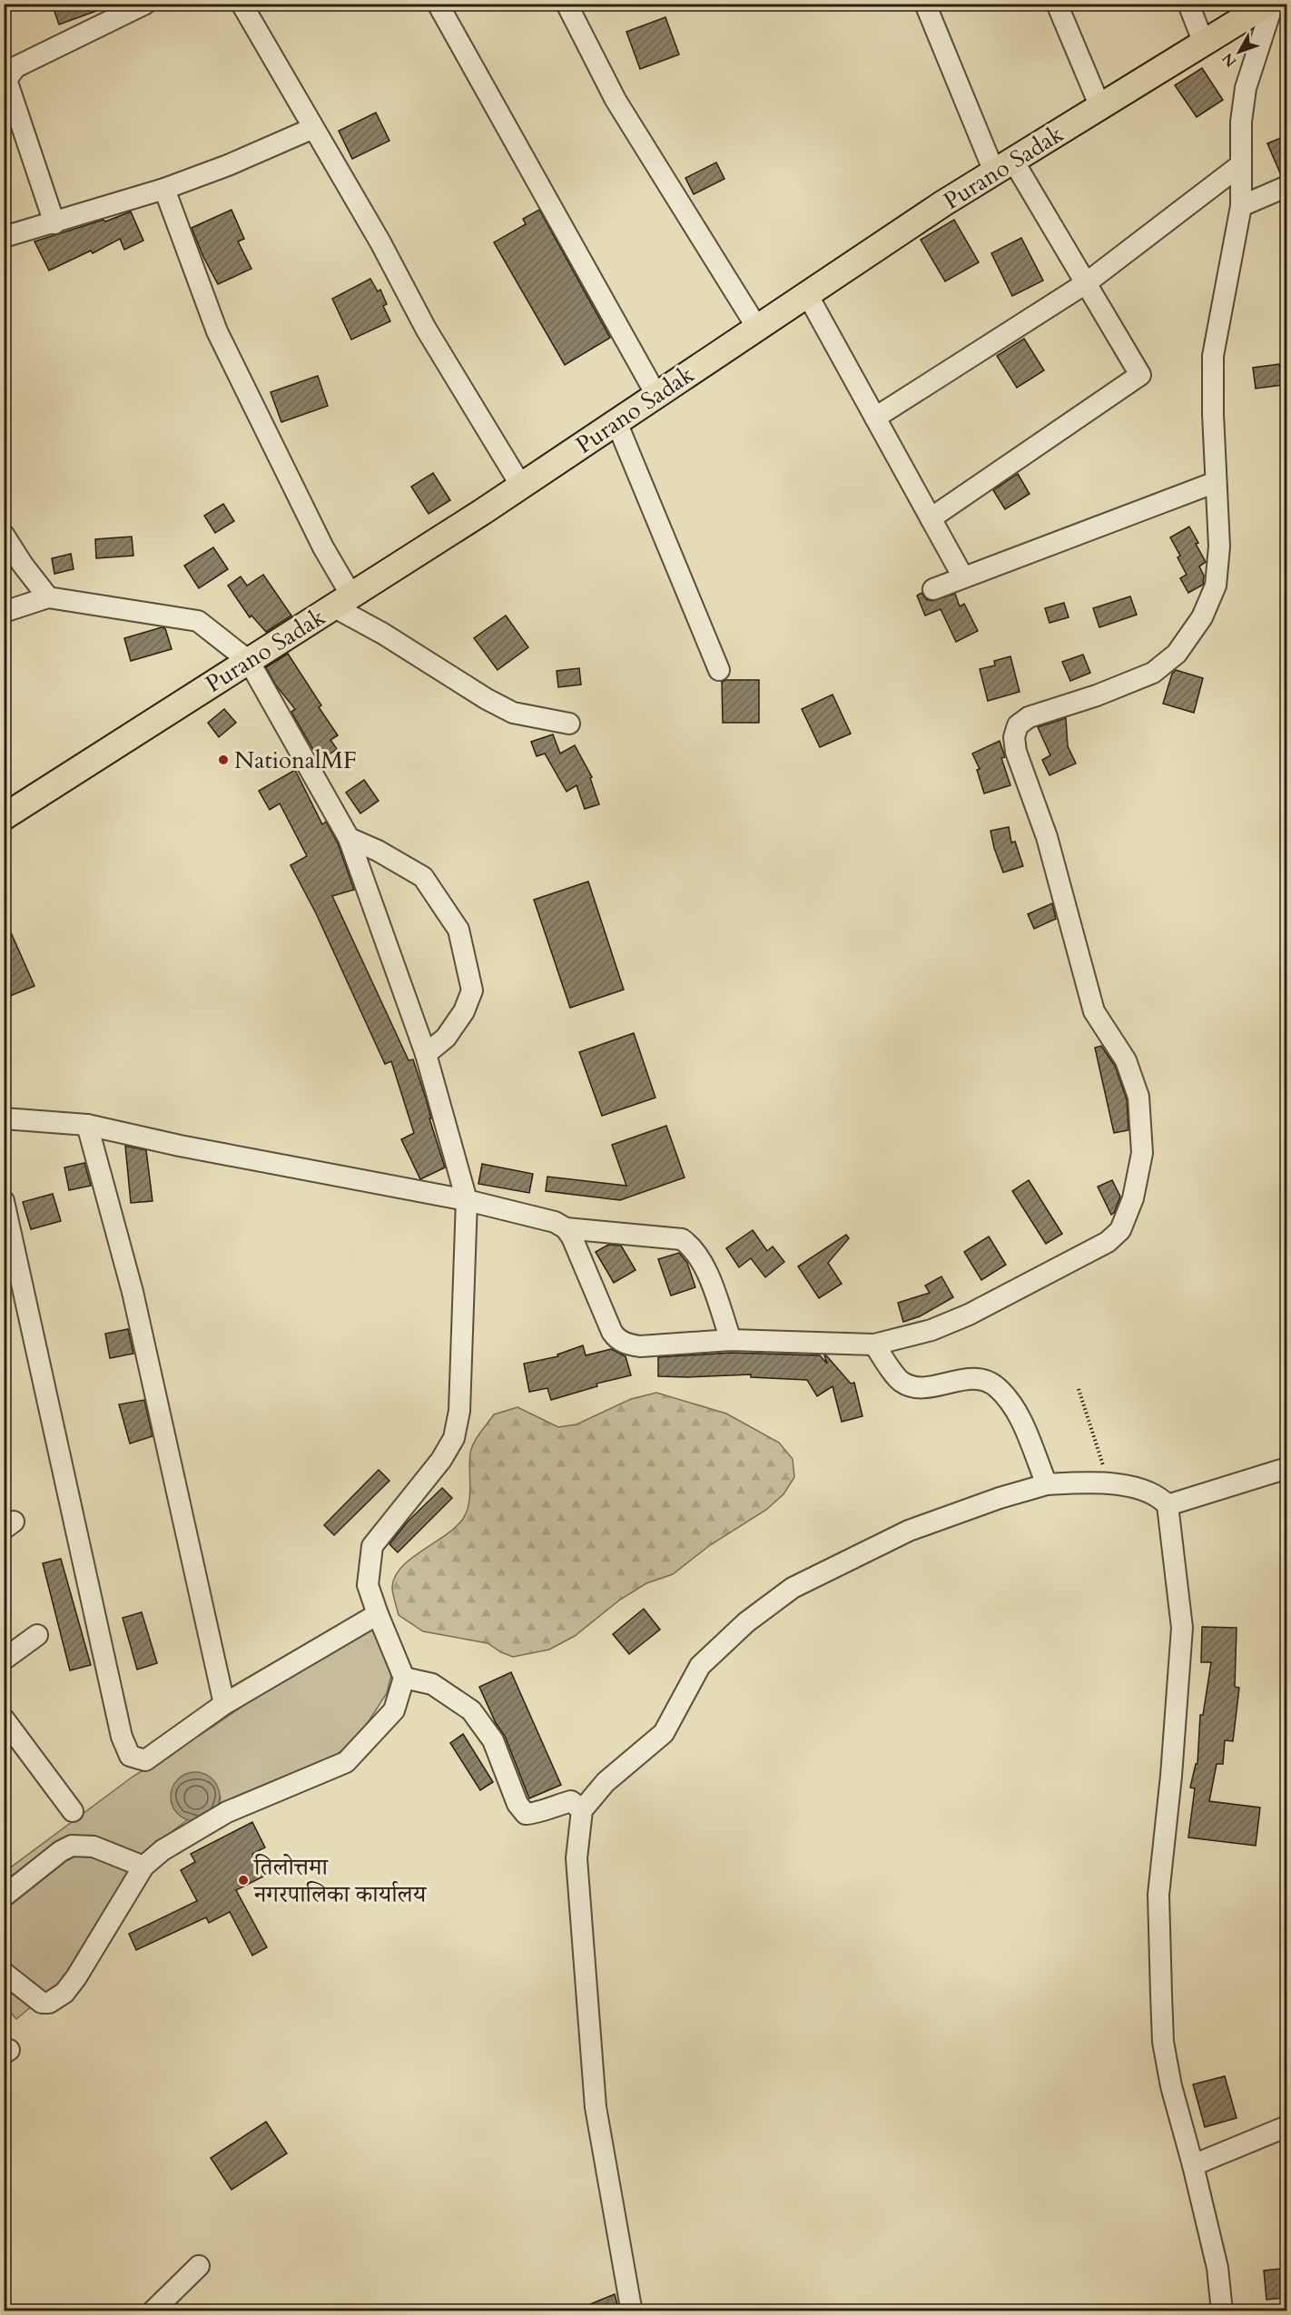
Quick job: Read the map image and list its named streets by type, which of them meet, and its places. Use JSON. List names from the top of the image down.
{
  "streets": {
    "main road": ["Purano Sadak"]
  },
  "places": ["NationalMF", "तिलोत्तमा नगरपालिका कार्यालय"],
  "north": "bottom left"
}
